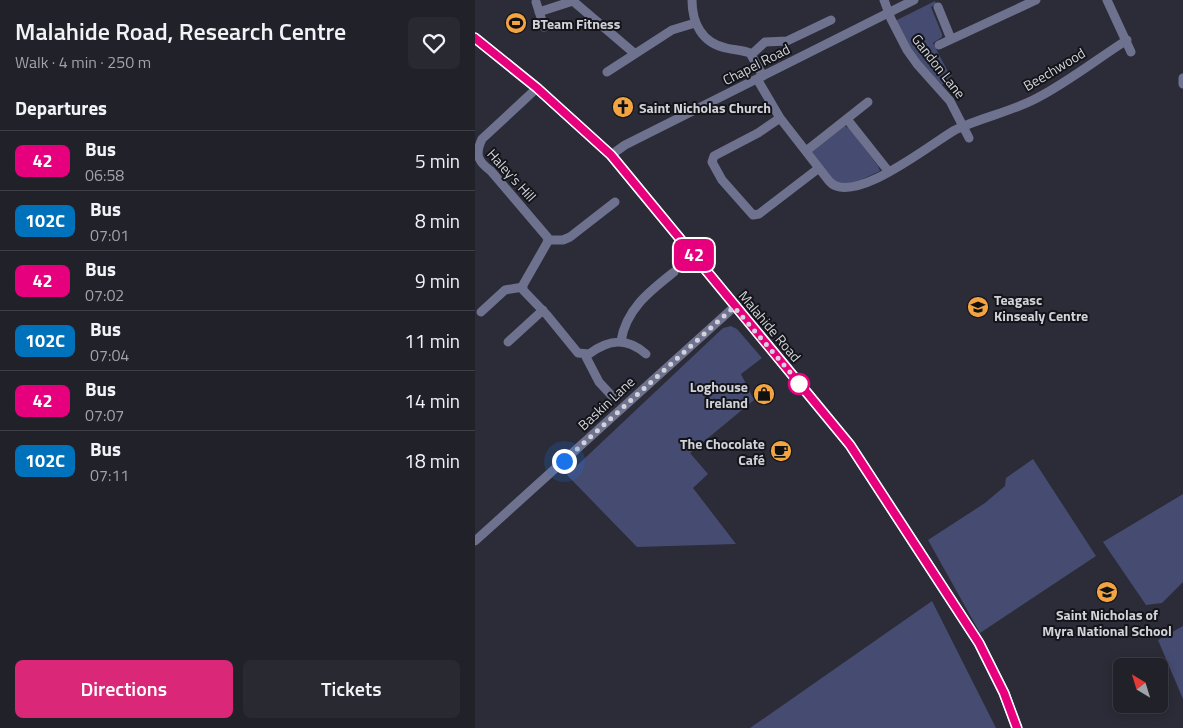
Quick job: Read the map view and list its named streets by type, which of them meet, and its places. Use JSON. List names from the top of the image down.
{
  "streets": {
    "main road": ["Malahide Road"],
    "street": [
      "Chapel Road",
      "Gandon Lane",
      "Beechwood",
      "Haley's Hill",
      "Baskin Lane"
    ]
  },
  "crossings": [
    ["Chapel Road", "Gandon Lane"],
    ["Chapel Road", "Malahide Road"],
    ["Gandon Lane", "Beechwood"],
    ["Haley's Hill", "Malahide Road"],
    ["Malahide Road", "Baskin Lane"]
  ],
  "places": {
    "sports": ["BTeam Fitness"],
    "church": ["Saint Nicholas Church"],
    "school or university": ["Teagasc Kinsealy Centre", "Saint Nicholas of Myra National School"],
    "shop": ["Loghouse Ireland"],
    "cafe": ["The Chocolate Café"]
  },
  "lines": ["bus line 42"],
  "north": "top left",
  "page": {
    "heading": [
      ["Malahide Road, Research Centre", "Walk · 4 min · 250 m"],
      "Departures"
    ],
    "on_map": "42",
    "list": [
      {
        "mark": "42",
        "name": "Bus",
        "note": "06:58",
        "value": "5 min"
      },
      {
        "mark": "102C",
        "name": "Bus",
        "note": "07:01",
        "value": "8 min"
      },
      {
        "mark": "42",
        "name": "Bus",
        "note": "07:02",
        "value": "9 min"
      },
      {
        "mark": "102C",
        "name": "Bus",
        "note": "07:04",
        "value": "11 min"
      },
      {
        "mark": "42",
        "name": "Bus",
        "note": "07:07",
        "value": "14 min"
      },
      {
        "mark": "102C",
        "name": "Bus",
        "note": "07:11",
        "value": "18 min"
      }
    ],
    "buttons": ["Directions", "Tickets"]
  }
}
